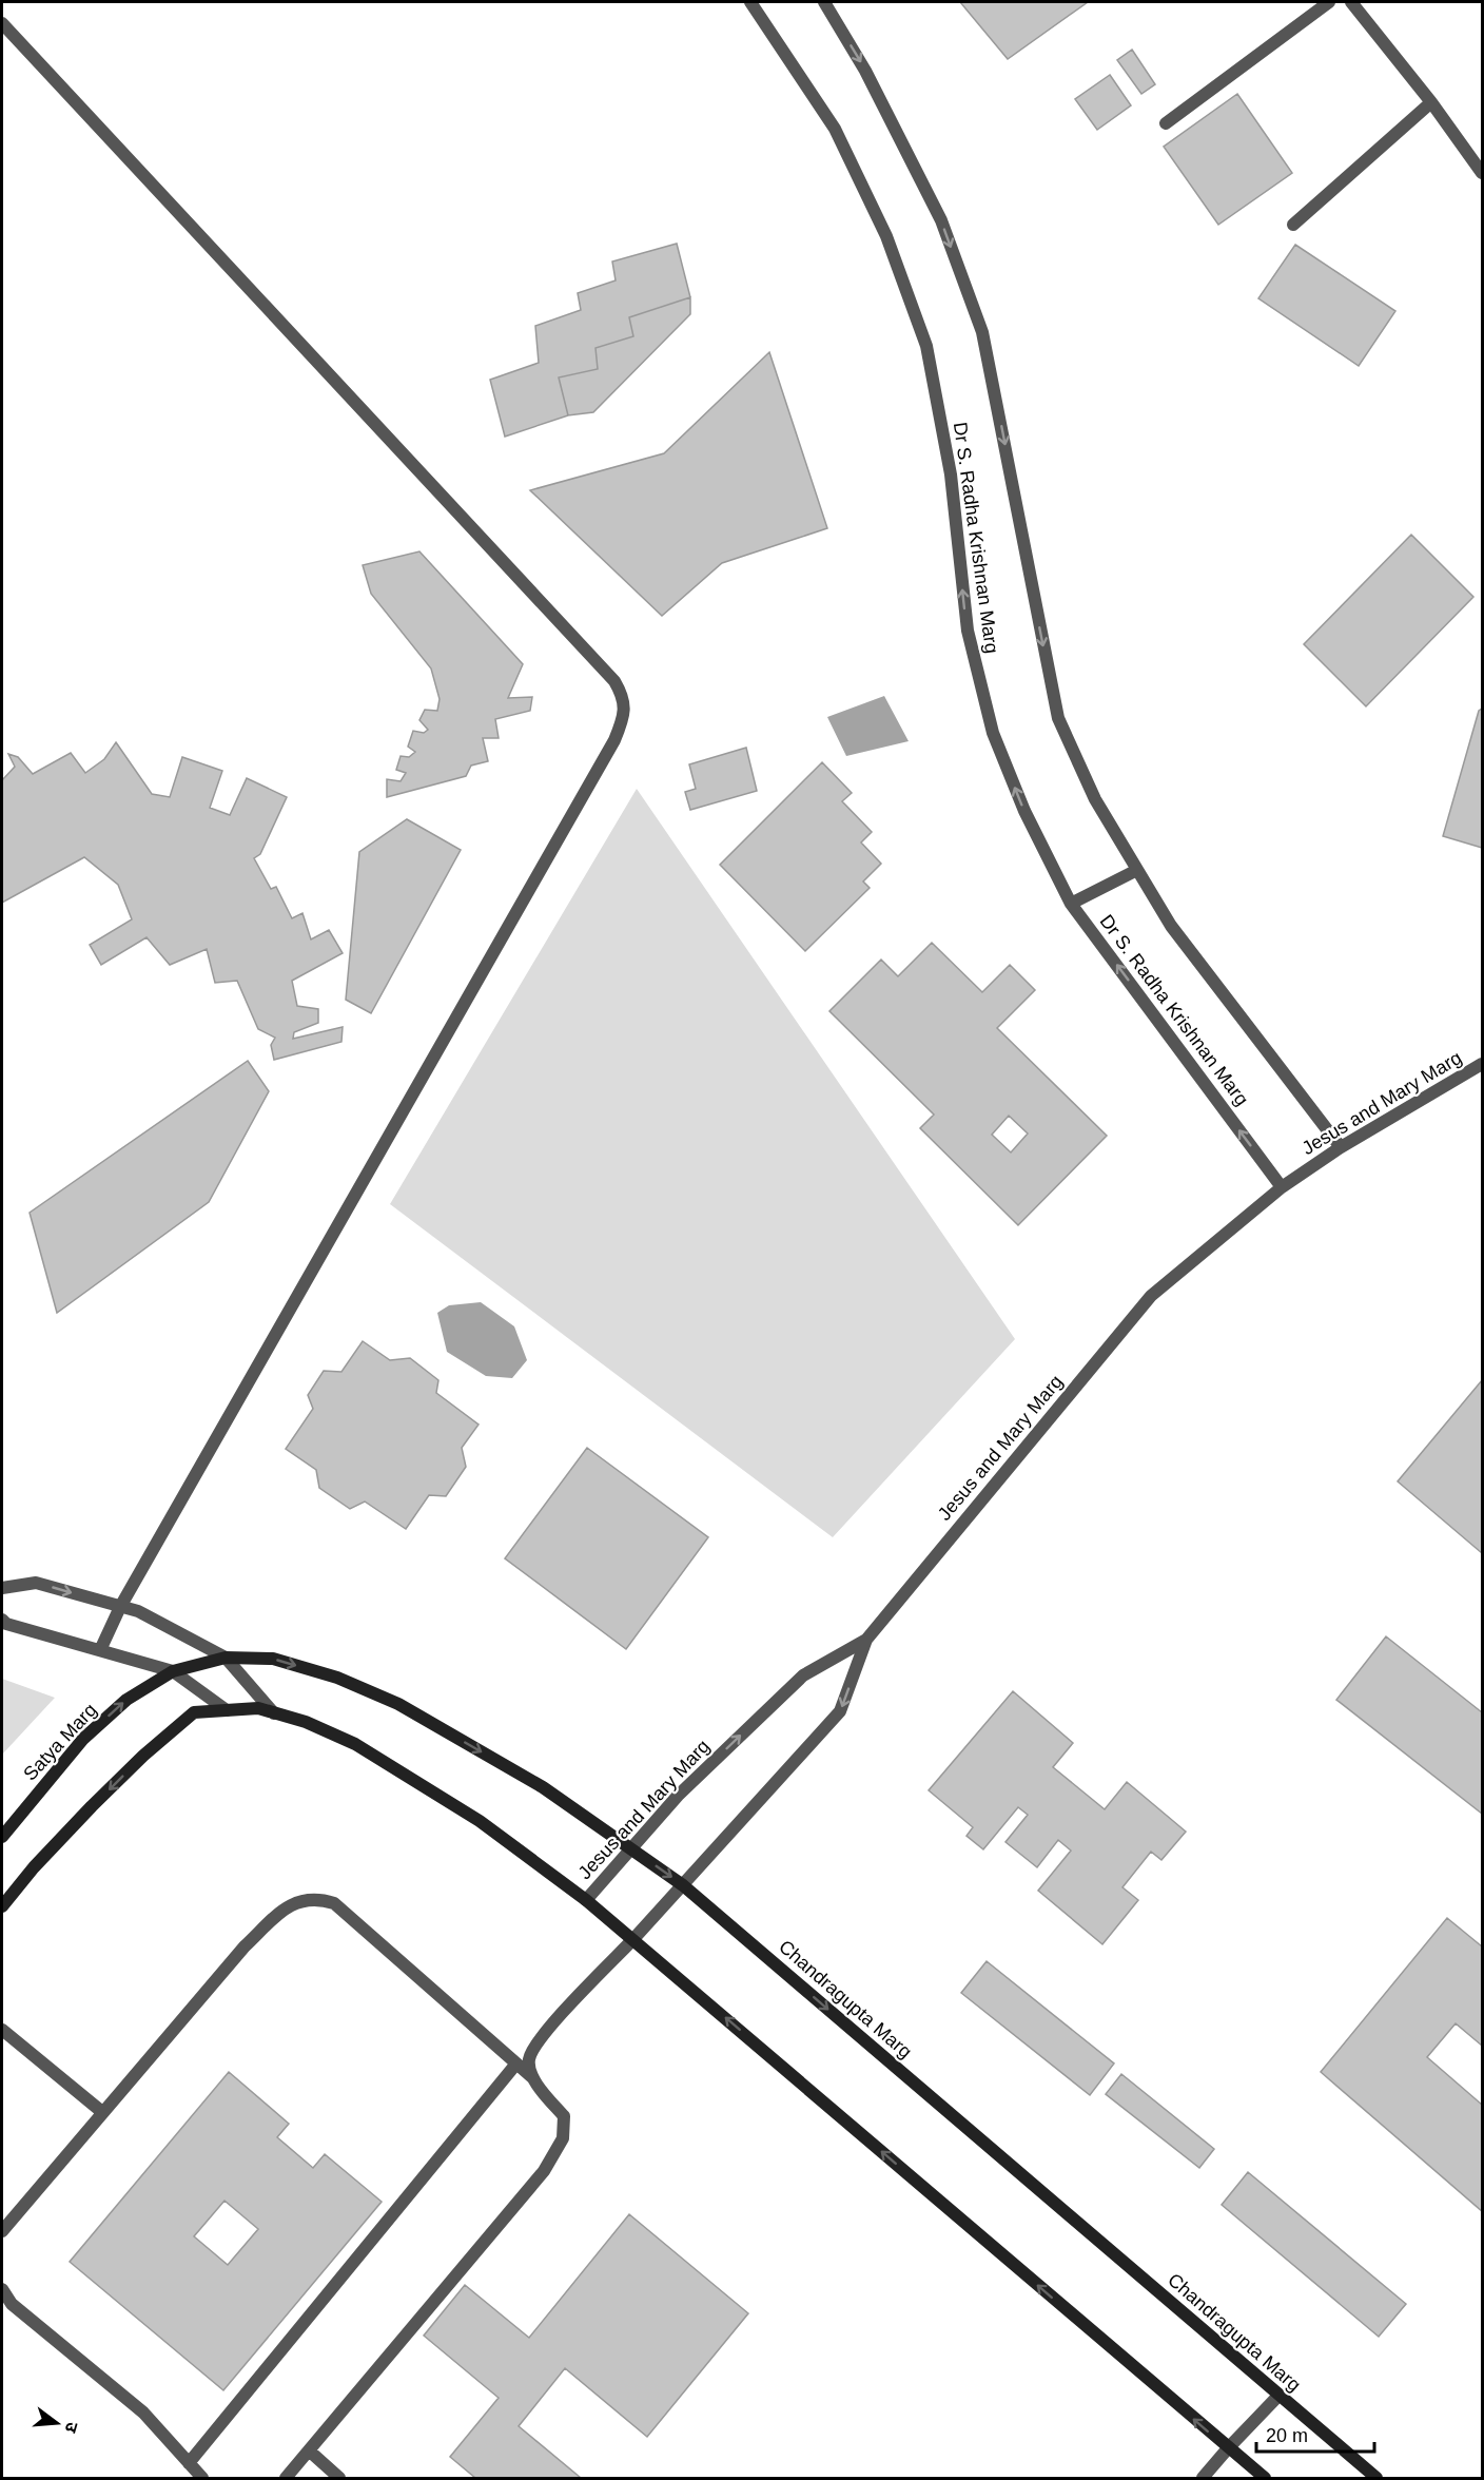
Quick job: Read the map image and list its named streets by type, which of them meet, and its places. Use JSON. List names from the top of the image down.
{
  "streets": {
    "main road": ["Satya Marg", "Chandragupta Marg"],
    "street": ["Dr S. Radha Krishnan Marg", "Jesus and Mary Marg"]
  },
  "crossings": [
    ["Dr S. Radha Krishnan Marg", "Jesus and Mary Marg"],
    ["Jesus and Mary Marg", "Chandragupta Marg"],
    ["Satya Marg", "Chandragupta Marg"]
  ],
  "scale_bar": "20 m",
  "north": "right"
}
